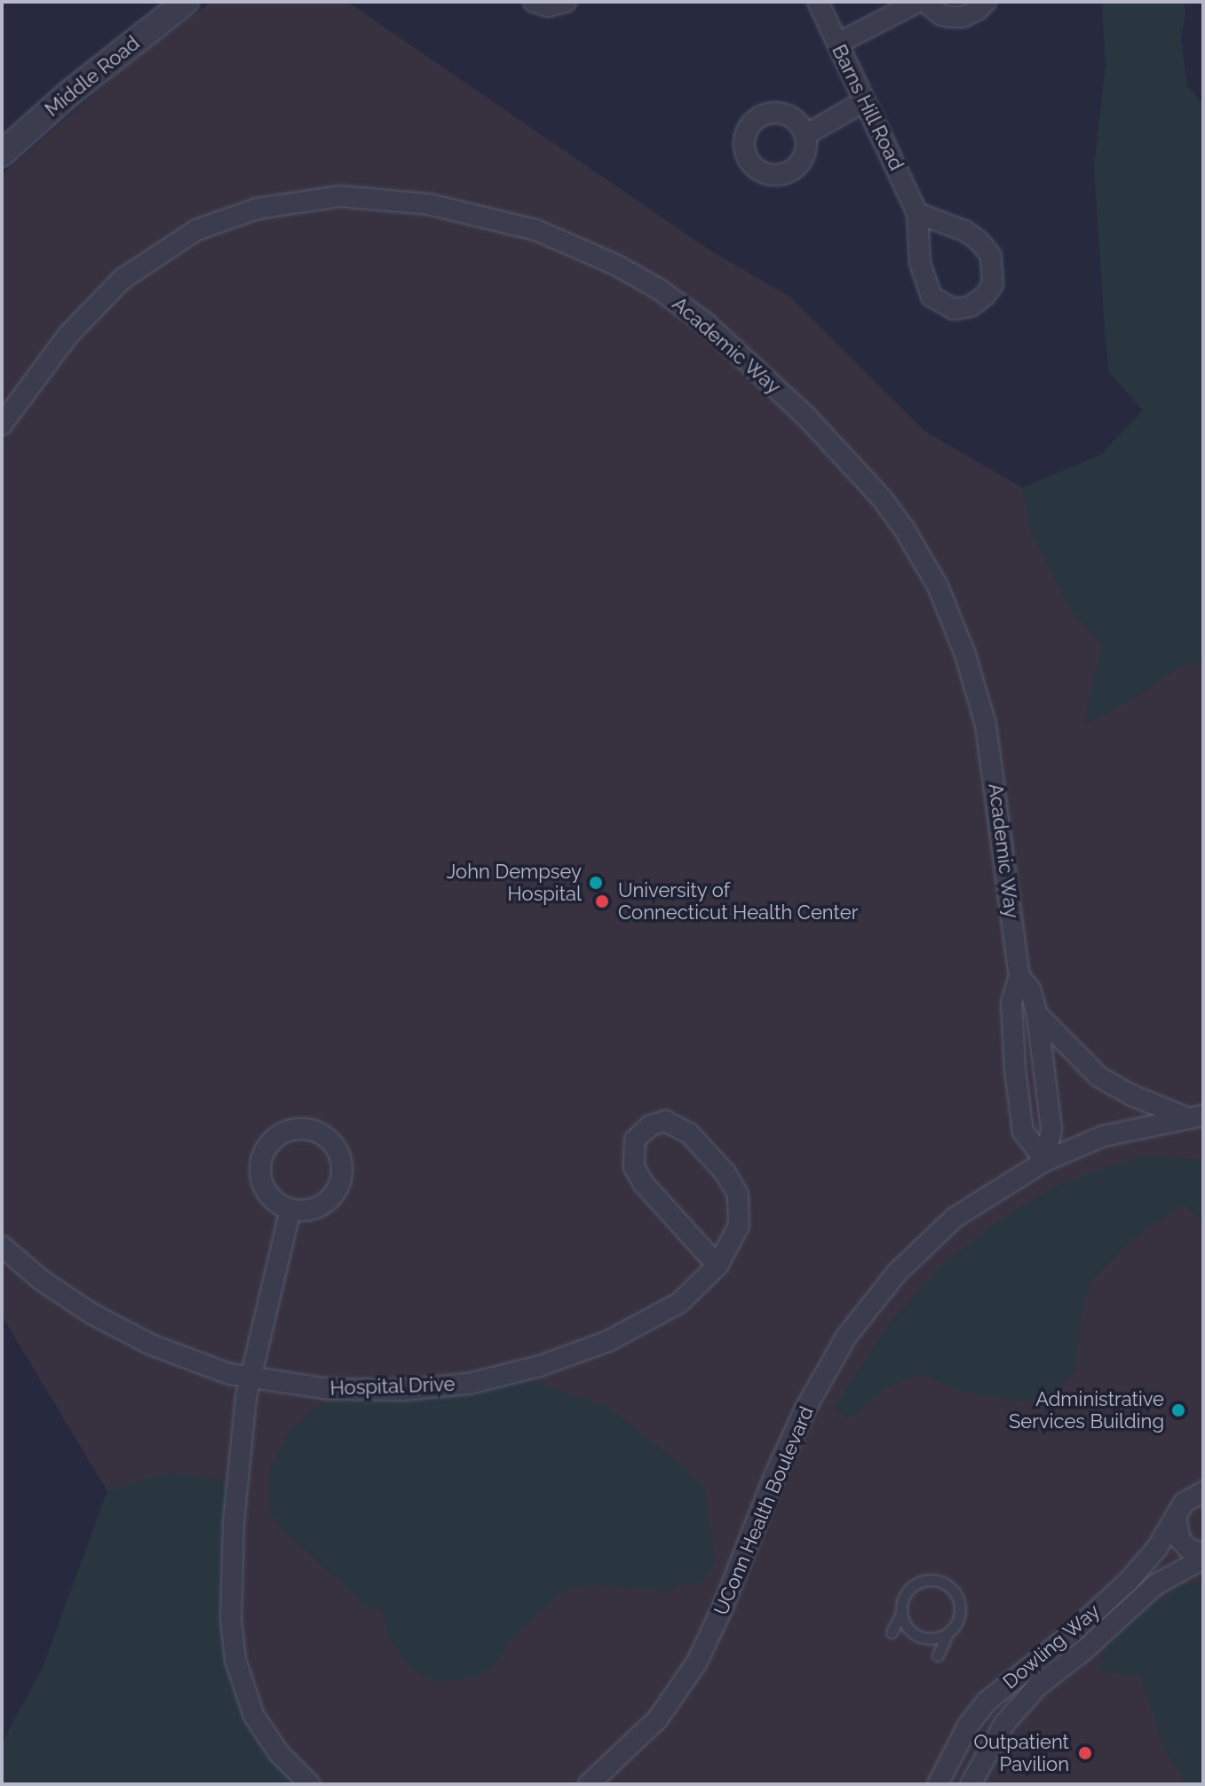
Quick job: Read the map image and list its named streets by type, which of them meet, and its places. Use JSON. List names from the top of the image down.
{
  "streets": {
    "street": [
      "Middle Road",
      "Barns Hill Road",
      "Academic Way",
      "Hospital Drive",
      "UConn Health Boulevard",
      "Dowling Way"
    ]
  },
  "crossings": [
    ["Academic Way", "UConn Health Boulevard"]
  ],
  "places": [
    "John Dempsey Hospital",
    "University of Connecticut Health Center",
    "Administrative Services Building",
    "Outpatient Pavilion"
  ]
}
